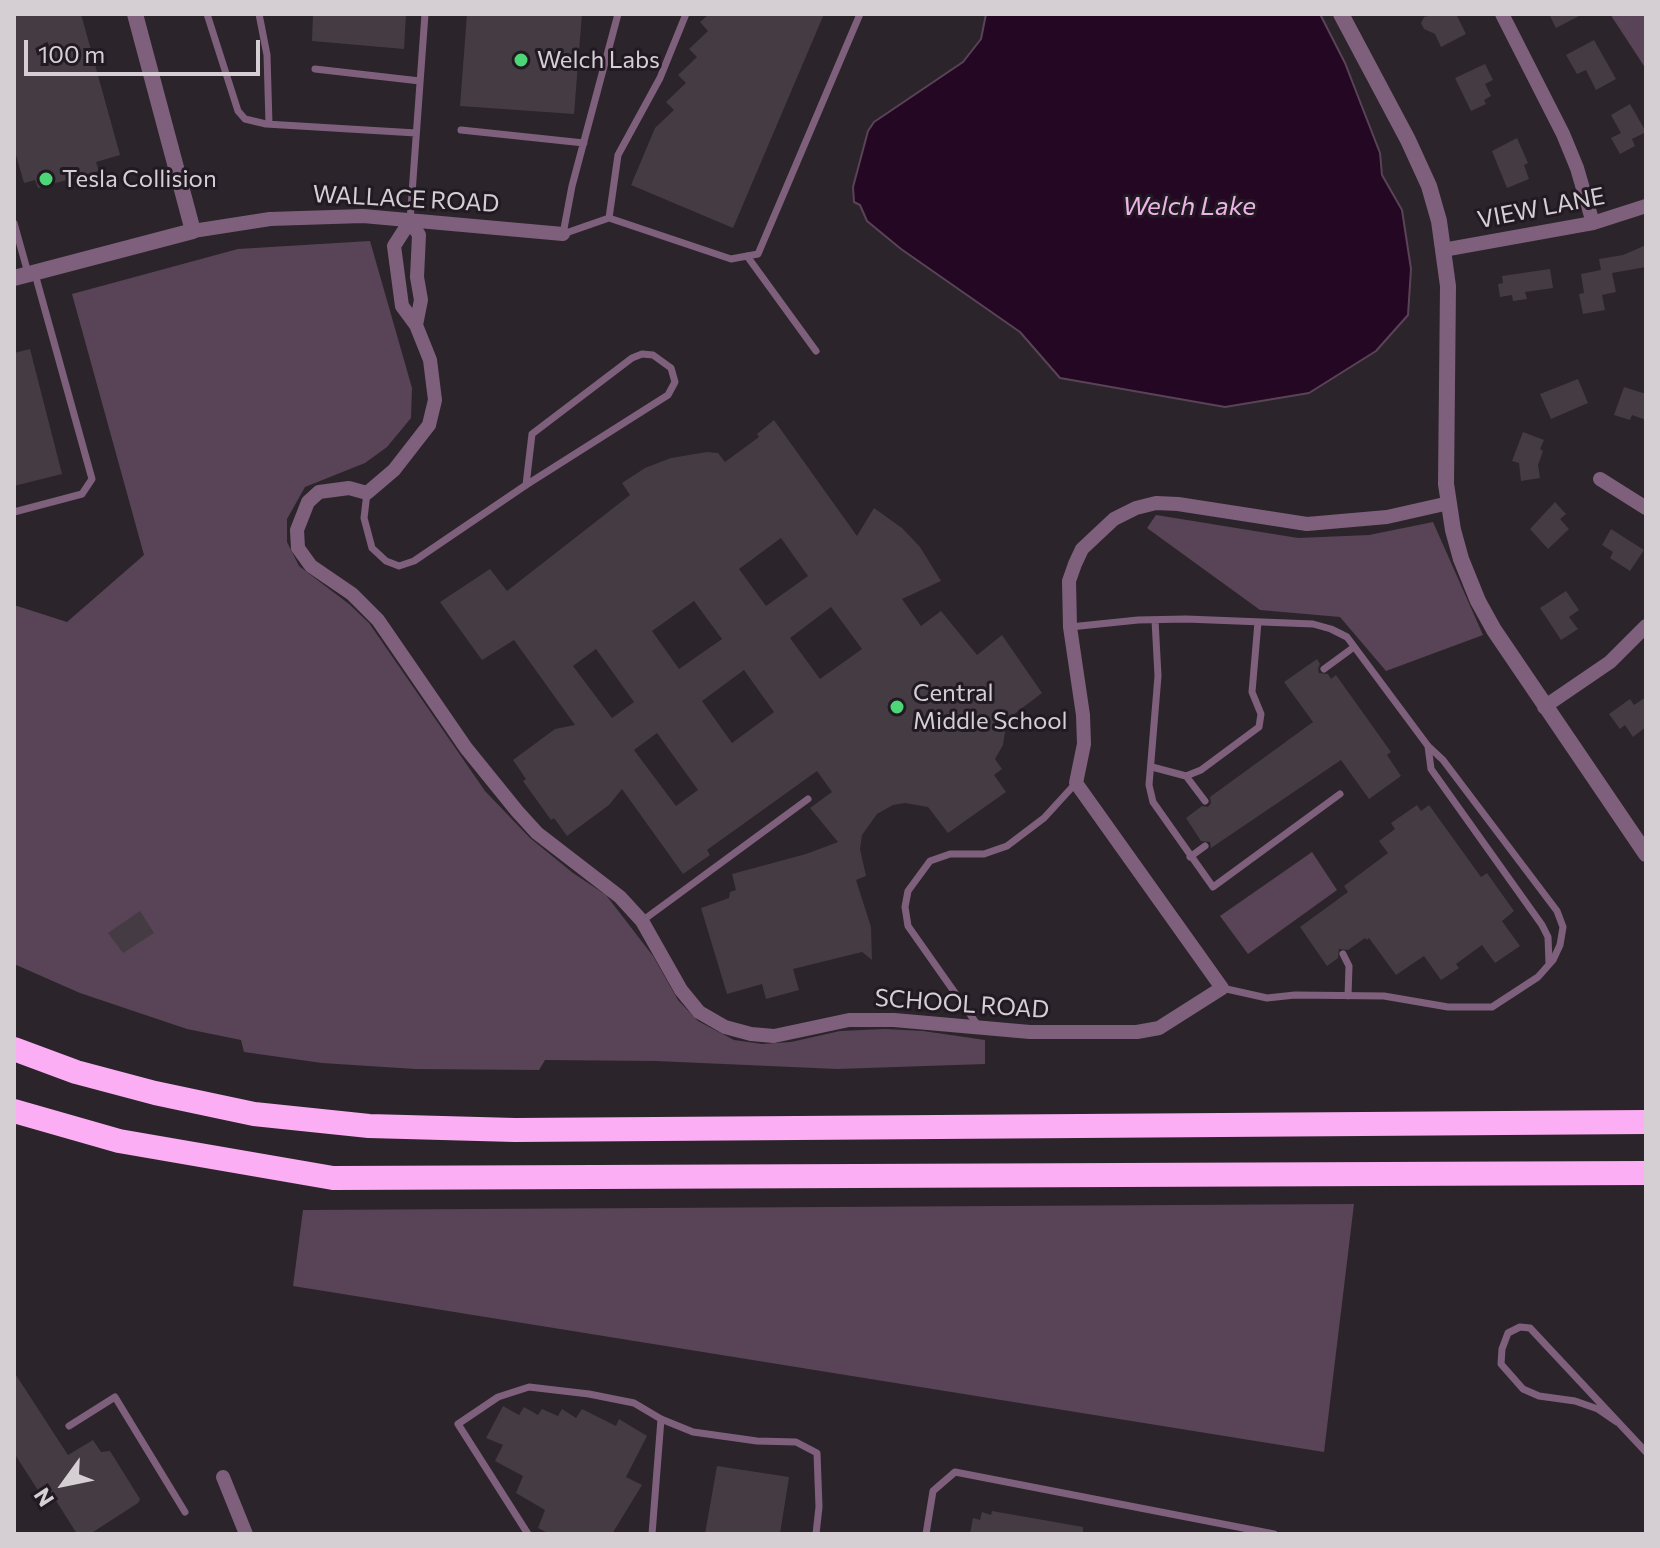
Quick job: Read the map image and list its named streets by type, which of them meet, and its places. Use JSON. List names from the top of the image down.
{
  "streets": {
    "street": ["WALLACE ROAD", "VIEW LANE", "SCHOOL ROAD"]
  },
  "water": ["Welch Lake"],
  "places": ["Welch Labs", "Tesla Collision", "Central Middle School"],
  "scale_bar": "100 m",
  "north": "bottom left"
}
